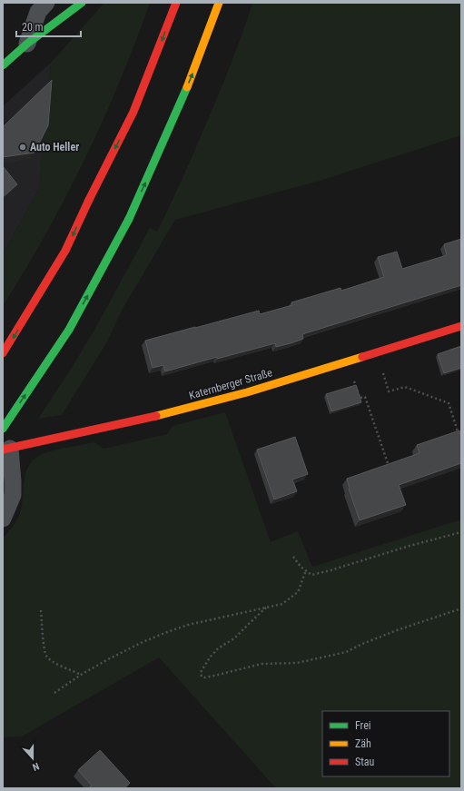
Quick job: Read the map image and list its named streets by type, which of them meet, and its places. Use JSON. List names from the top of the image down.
{
  "streets": {
    "main road": ["Katernberger Straße"]
  },
  "places": ["Auto Heller"],
  "legend": ["Frei", "Zäh", "Stau"],
  "scale_bar": "20 m",
  "north": "bottom"
}
